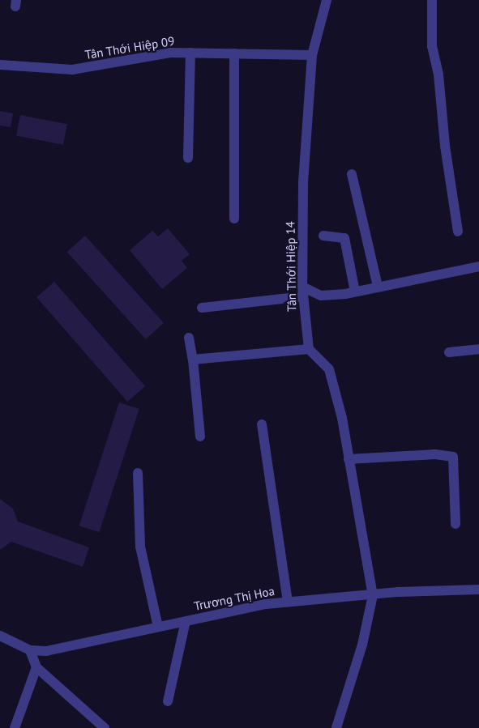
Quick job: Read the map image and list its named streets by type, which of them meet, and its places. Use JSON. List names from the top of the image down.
{
  "streets": {
    "street": ["Tân Thới Hiệp 09", "Tân Thới Hiệp 14", "Trương Thị Hoa"]
  },
  "crossings": [
    ["Tân Thới Hiệp 09", "Tân Thới Hiệp 14"]
  ]
}
